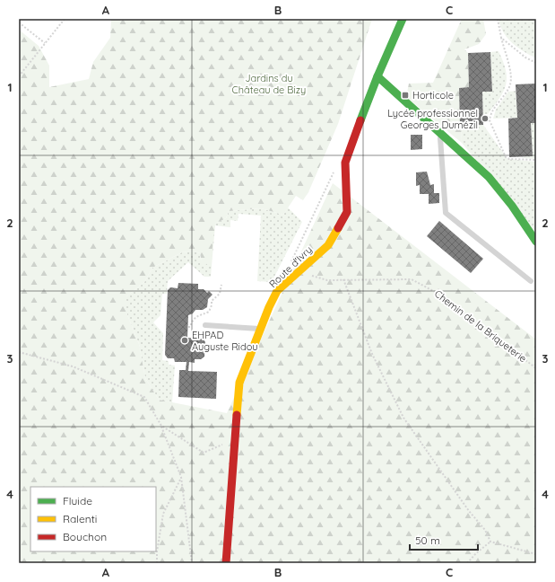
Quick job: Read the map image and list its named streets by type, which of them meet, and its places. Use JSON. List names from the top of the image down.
{
  "streets": {
    "street": ["Route d'Ivry"],
    "path": ["Chemin de la Briqueterie"]
  },
  "crossings": [
    ["Route d'Ivry", "Chemin de la Briqueterie"]
  ],
  "parks": ["Jardins du Château de Bizy"],
  "places": {
    "transit": ["Horticole"],
    "other": ["Lycée professionnel Georges Dumézil", "EHPAD Auguste Ridou"]
  },
  "legend": ["Fluide", "Ralenti", "Bouchon"],
  "scale_bar": "50 m",
  "grid": {
    "columns": ["A", "B", "C"],
    "rows": [
      "1",
      "2",
      "3",
      "4"
    ]
  }
}
